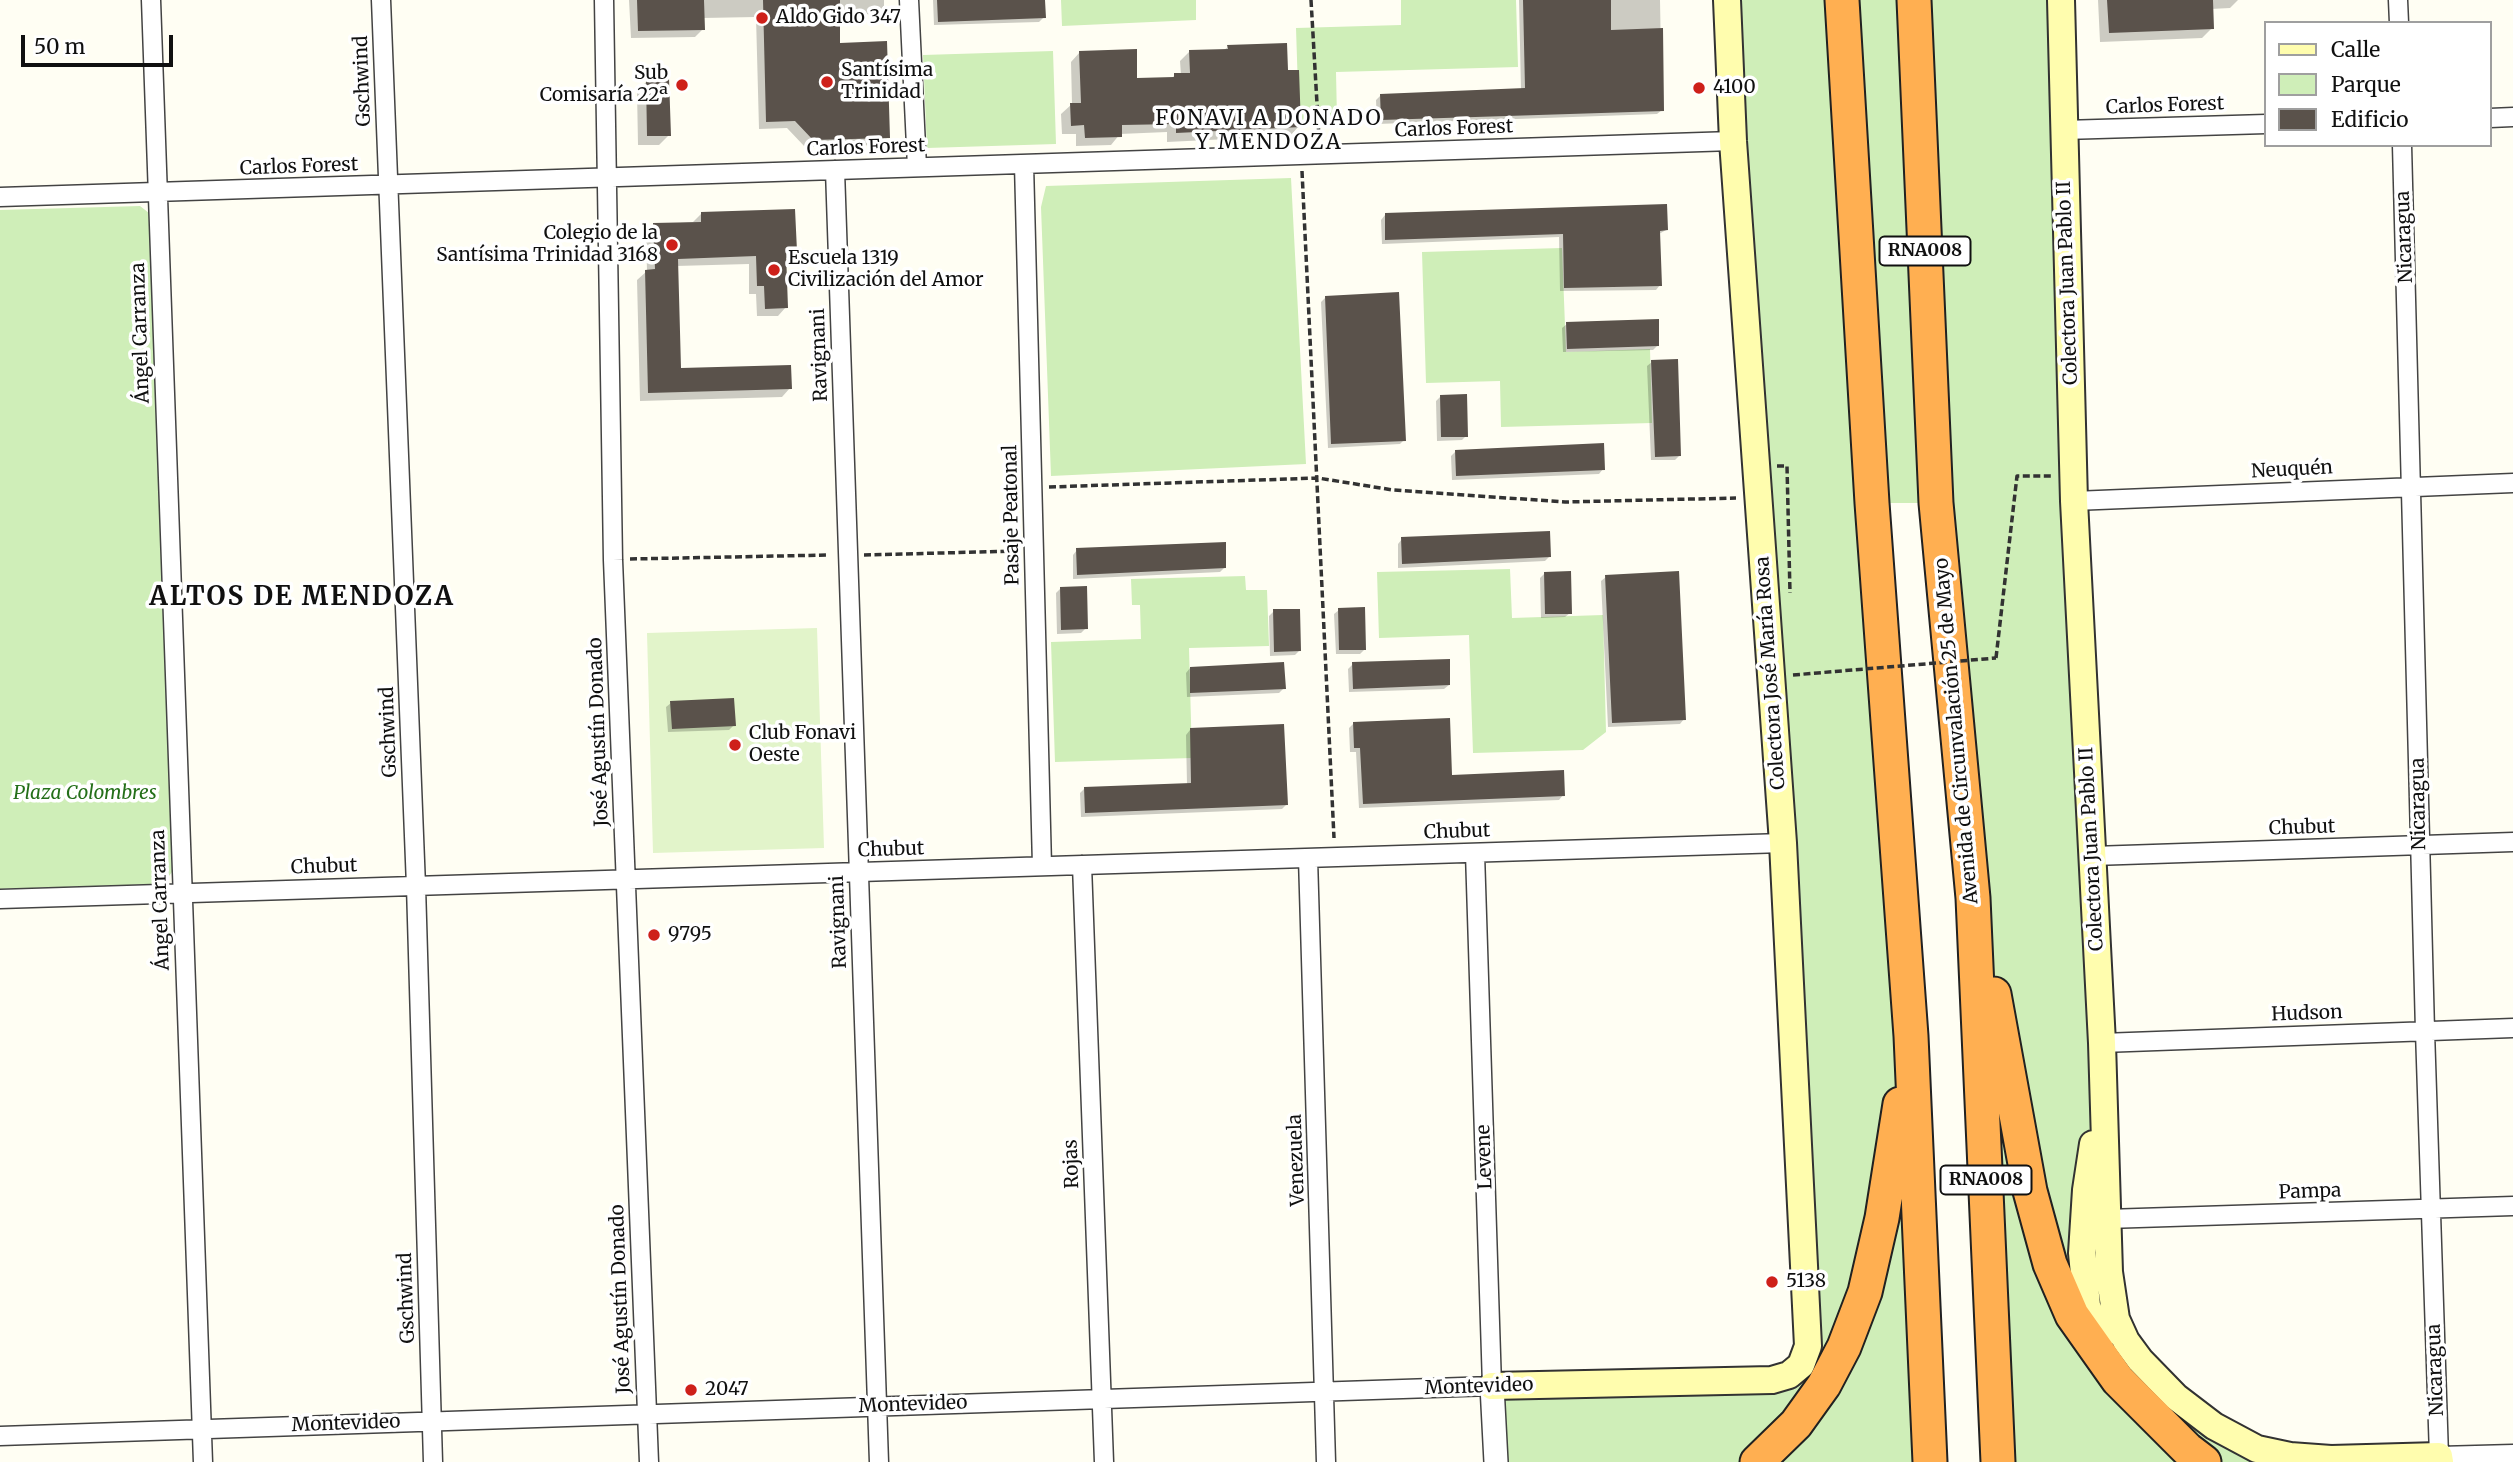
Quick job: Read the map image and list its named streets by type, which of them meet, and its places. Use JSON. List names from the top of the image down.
{
  "streets": {
    "highway": ["RNA008", "Avenida de Circunvalación 25 de Mayo"],
    "main road": ["Colectora Juan Pablo II", "Colectora José María Rosa", "Montevideo"],
    "street": [
      "Gschwind",
      "Carlos Forest",
      "Nicaragua",
      "Ángel Carranza",
      "Ravignani",
      "Neuquén",
      "Pasaje Peatonal",
      "José Agustín Donado",
      "Chubut",
      "Hudson",
      "Levene",
      "Venezuela",
      "Rojas",
      "Pampa"
    ]
  },
  "crossings": [
    ["Gschwind", "Carlos Forest"],
    ["Gschwind", "Chubut"],
    ["Gschwind", "Montevideo"],
    ["Carlos Forest", "Colectora Juan Pablo II"],
    ["Carlos Forest", "Ángel Carranza"],
    ["Carlos Forest", "Ravignani"],
    ["Carlos Forest", "Pasaje Peatonal"],
    ["Carlos Forest", "Colectora José María Rosa"],
    ["Carlos Forest", "José Agustín Donado"],
    ["Nicaragua", "Colectora Juan Pablo II"],
    ["Nicaragua", "Neuquén"],
    ["Nicaragua", "Chubut"],
    ["Nicaragua", "Hudson"],
    ["Nicaragua", "Pampa"],
    ["Colectora Juan Pablo II", "Neuquén"],
    ["Colectora Juan Pablo II", "Chubut"],
    ["Colectora Juan Pablo II", "Hudson"],
    ["Colectora Juan Pablo II", "Pampa"],
    ["Ángel Carranza", "Chubut"],
    ["Ángel Carranza", "Montevideo"],
    ["Ravignani", "Chubut"],
    ["Ravignani", "Montevideo"],
    ["Pasaje Peatonal", "Chubut"],
    ["Colectora José María Rosa", "Chubut"],
    ["Colectora José María Rosa", "Montevideo"],
    ["José Agustín Donado", "Chubut"],
    ["José Agustín Donado", "Montevideo"],
    ["Chubut", "Levene"],
    ["Chubut", "Venezuela"],
    ["Chubut", "Rojas"],
    ["Levene", "Montevideo"],
    ["Venezuela", "Montevideo"],
    ["Rojas", "Montevideo"]
  ],
  "districts": ["FONAVI A DONADO Y MENDOZA", "ALTOS DE MENDOZA"],
  "parks": ["Plaza Colombres"],
  "places": [
    "Aldo Gido 347",
    "Santísima Trinidad",
    "Sub Comisaría 22ª",
    "4100",
    "Colegio de la Santísima Trinidad 3168",
    "Escuela 1319 Civilización del Amor",
    "Club Fonavi Oeste",
    "9795",
    "5138",
    "2047"
  ],
  "legend": ["Calle", "Parque", "Edificio"],
  "scale_bar": "50 m"
}
